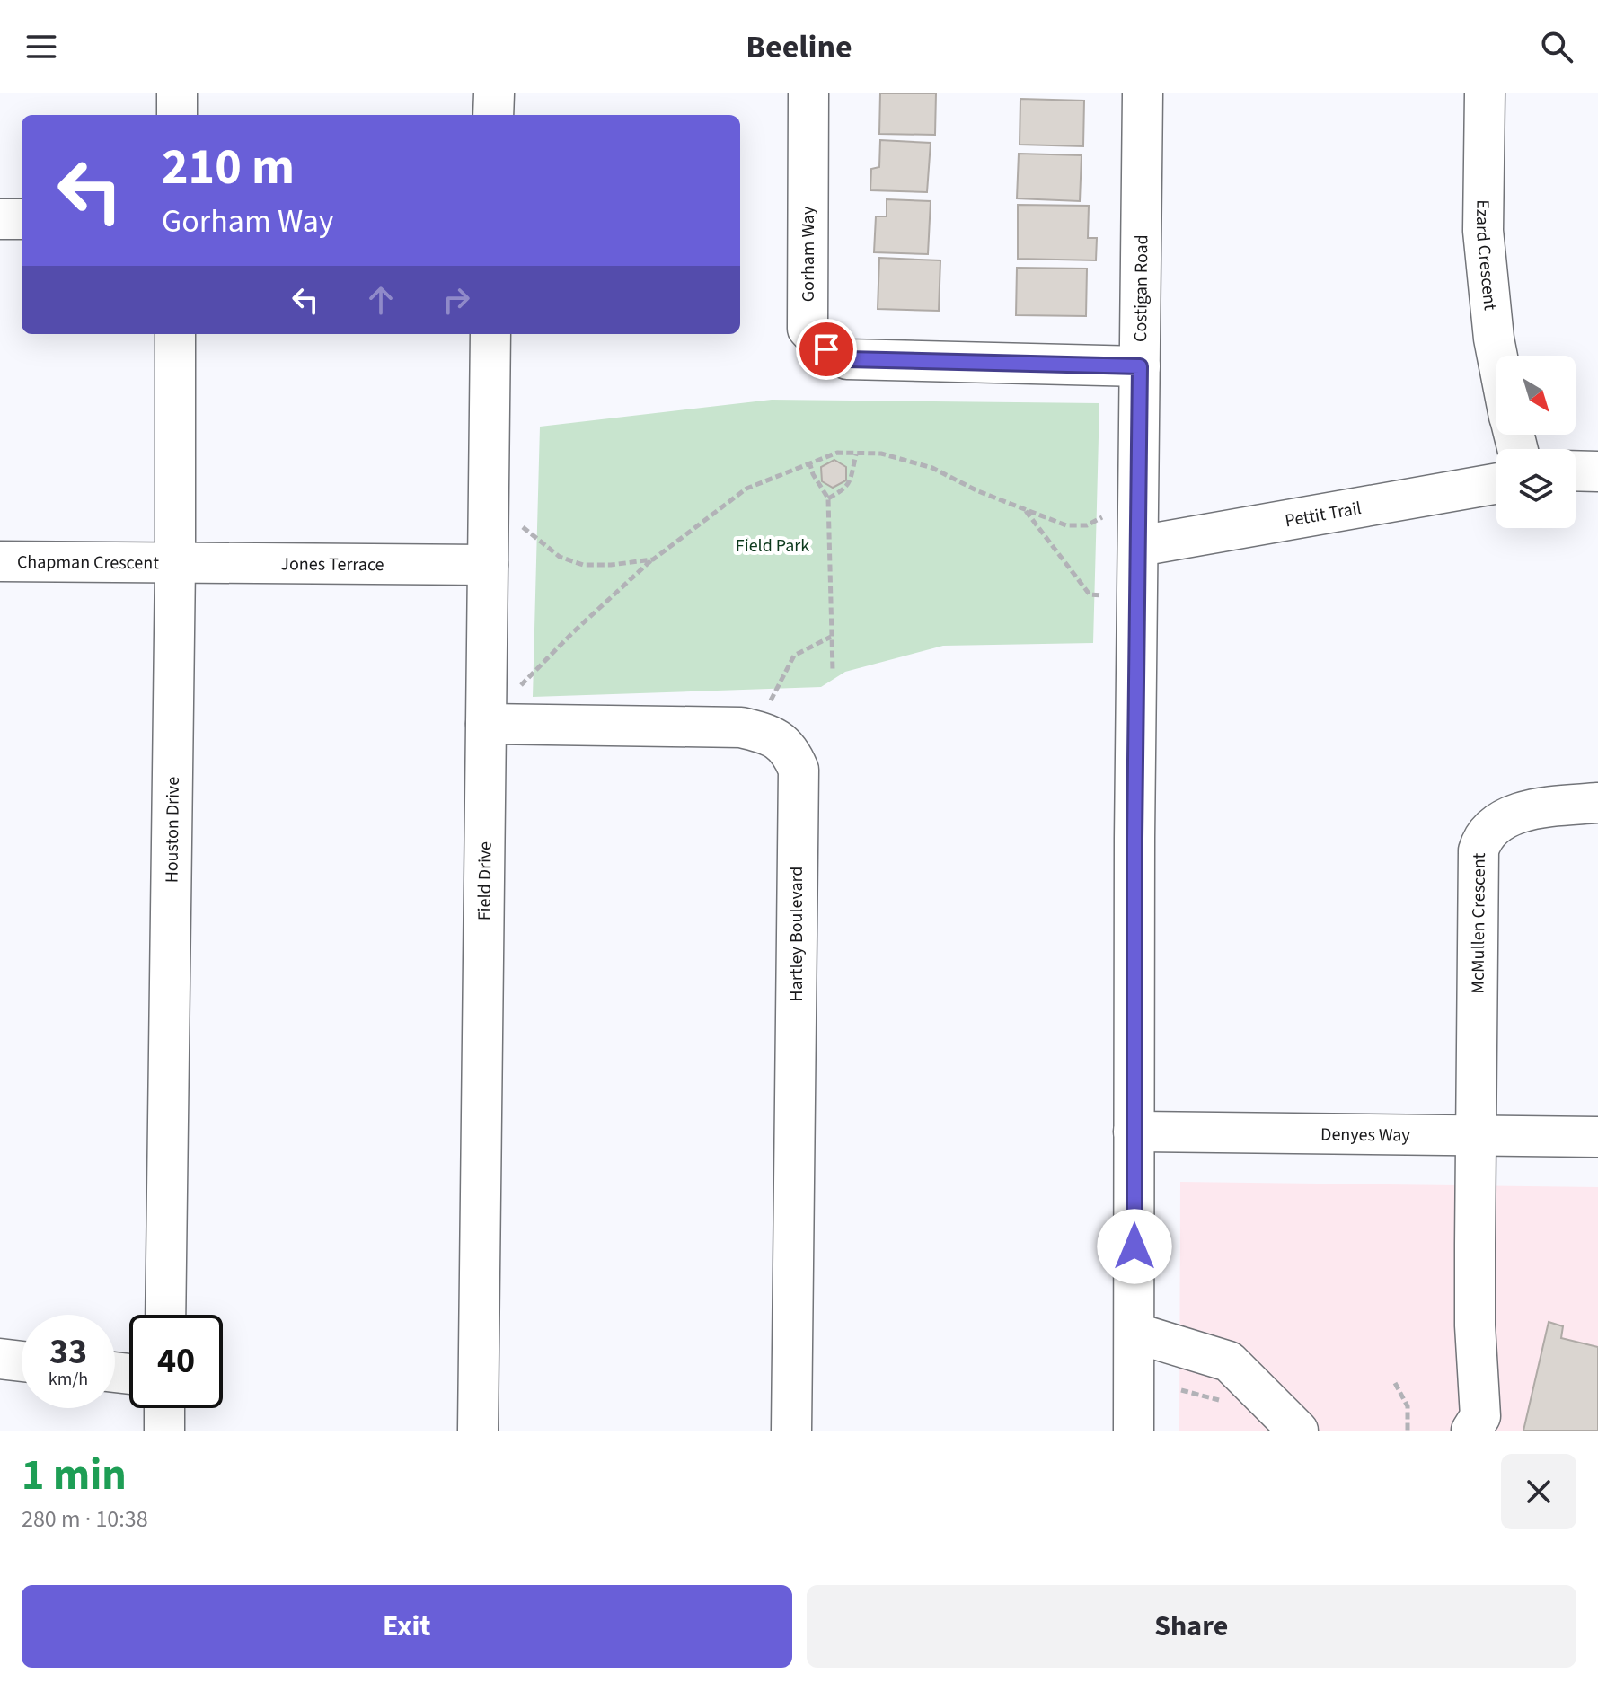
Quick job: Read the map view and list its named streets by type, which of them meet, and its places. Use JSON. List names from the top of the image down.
{
  "streets": {
    "street": [
      "Gorham Way",
      "Ezard Crescent",
      "Costigan Road",
      "Pettit Trail",
      "Chapman Crescent",
      "Jones Terrace",
      "Houston Drive",
      "Field Drive",
      "McMullen Crescent",
      "Hartley Boulevard",
      "Denyes Way"
    ]
  },
  "crossings": [
    ["Gorham Way", "Costigan Road"],
    ["Costigan Road", "Pettit Trail"],
    ["Costigan Road", "Denyes Way"],
    ["Chapman Crescent", "Jones Terrace"],
    ["Chapman Crescent", "Houston Drive"],
    ["Jones Terrace", "Houston Drive"],
    ["Jones Terrace", "Field Drive"],
    ["Field Drive", "Hartley Boulevard"],
    ["McMullen Crescent", "Denyes Way"]
  ],
  "parks": ["Field Park"],
  "north": "bottom right",
  "page": {
    "header": "Beeline",
    "turn": ["210 m", "Gorham Way"],
    "speed": "33 km/h",
    "limit": "40",
    "heading": ["1 min", "280 m · 10:38"],
    "buttons": ["Exit", "Share"]
  }
}
